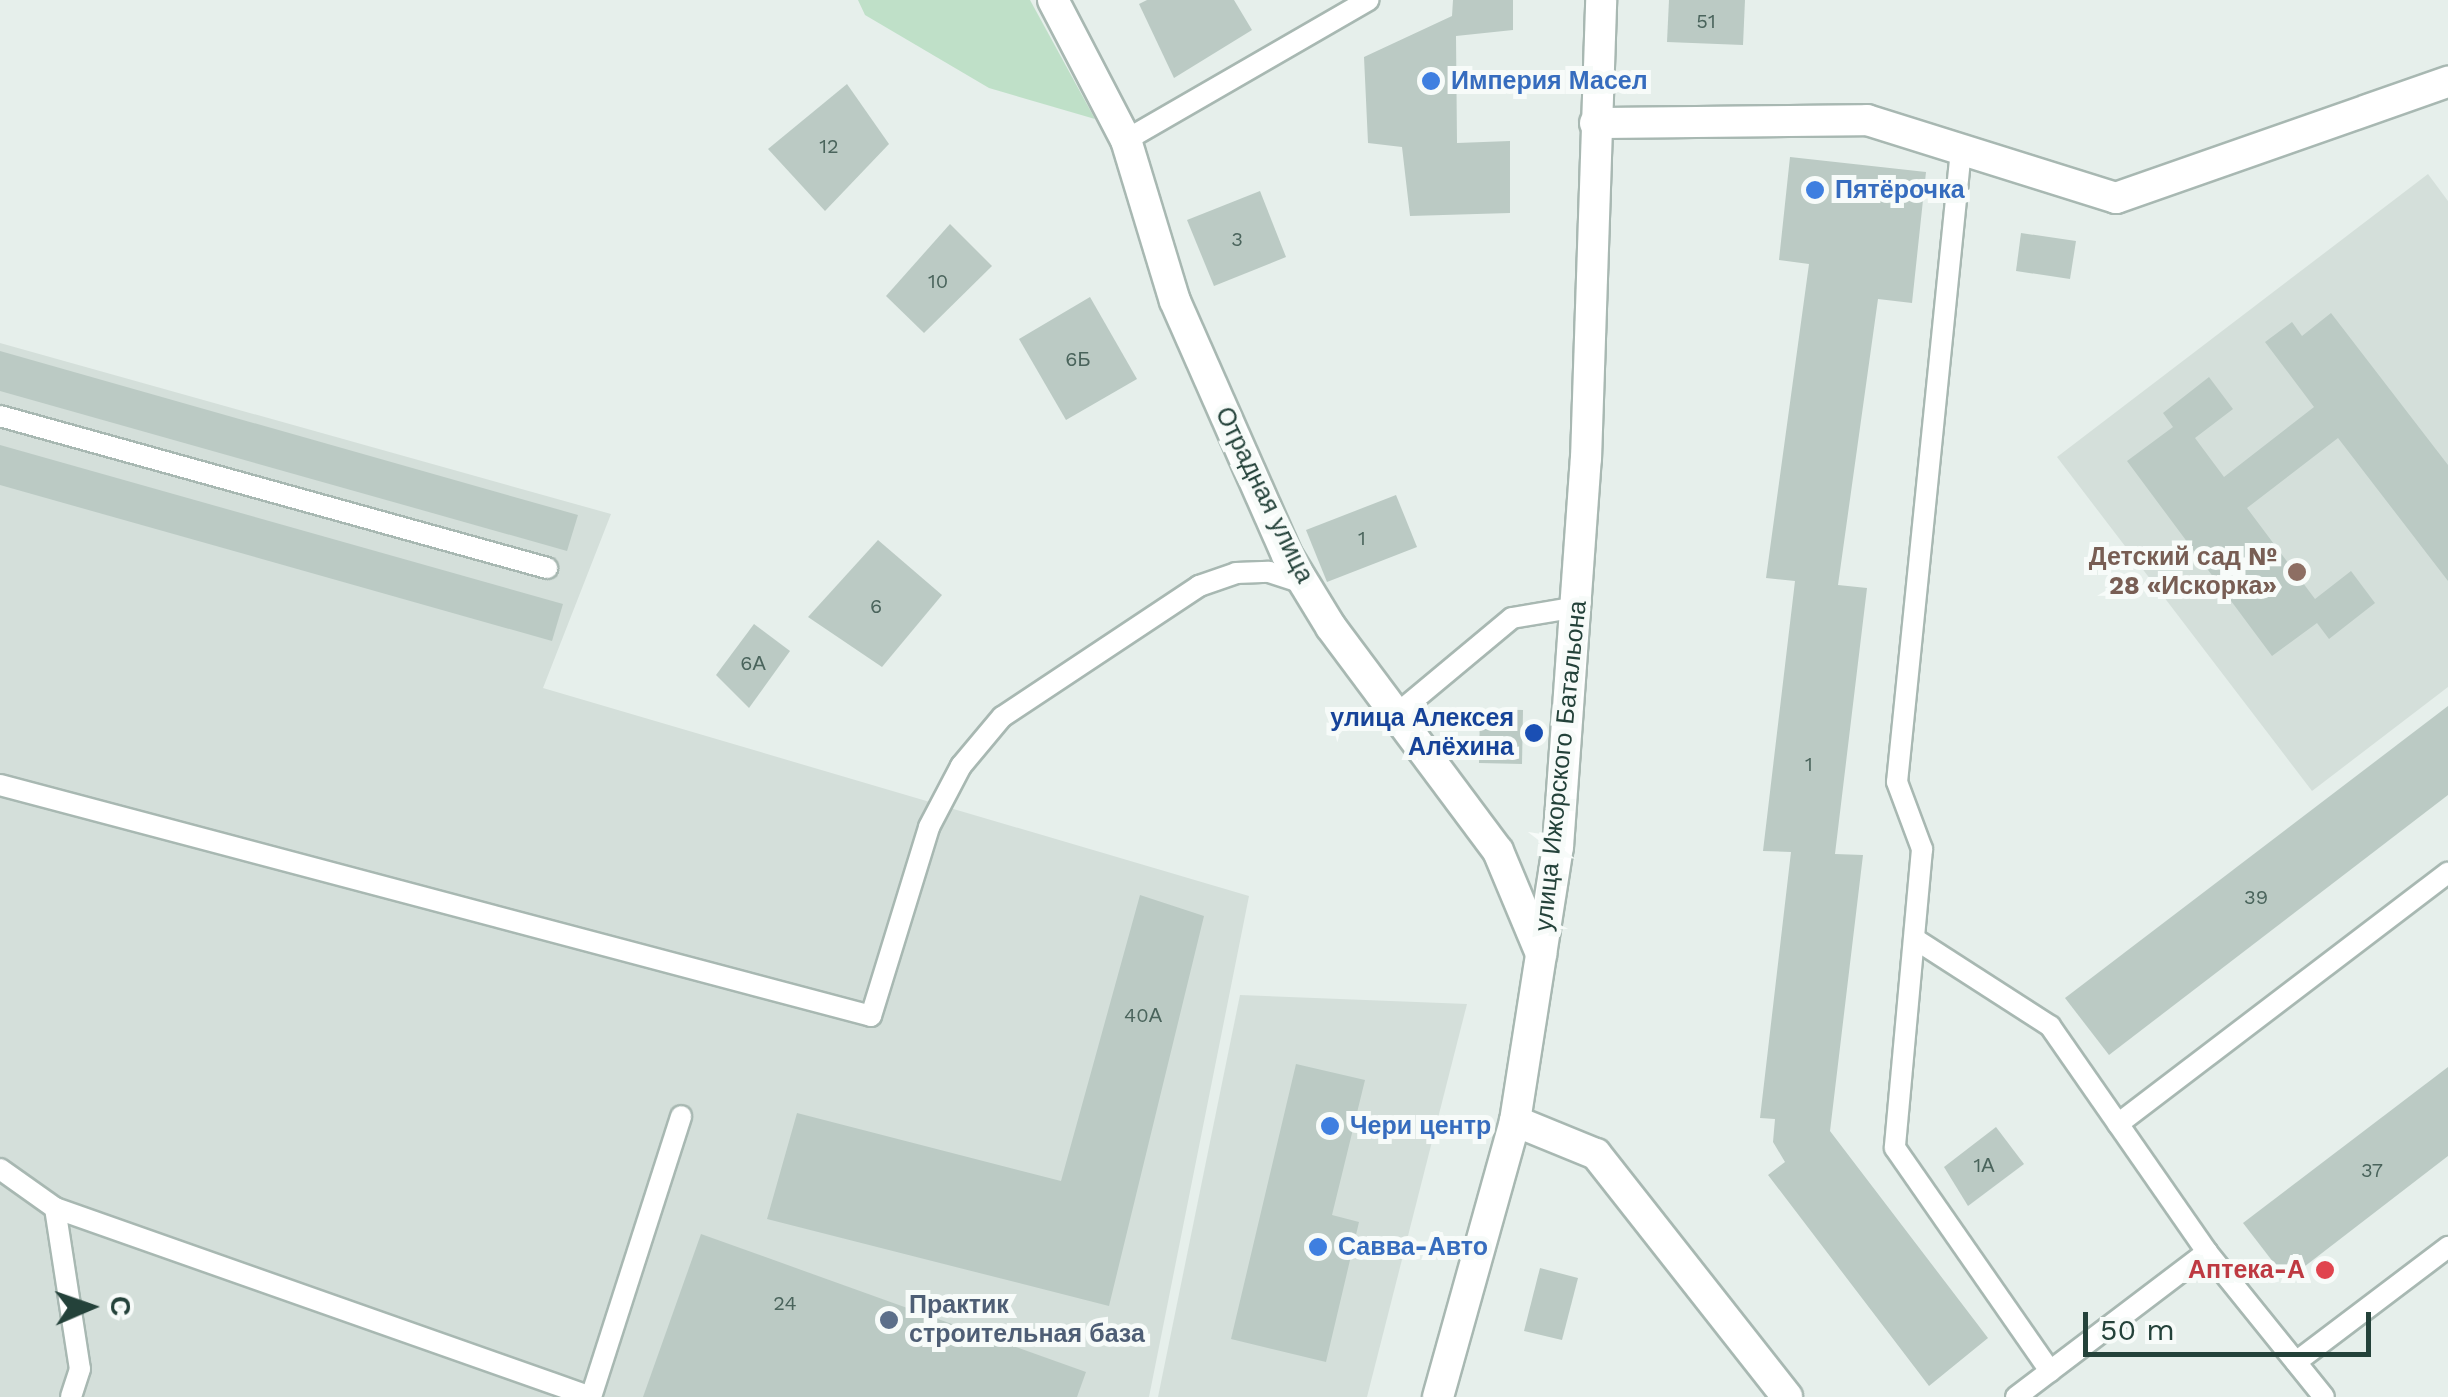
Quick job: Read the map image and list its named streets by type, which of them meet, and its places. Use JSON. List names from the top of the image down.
{
  "streets": {
    "street": ["Отрадная улица", "улица Ижорского Батальона"]
  },
  "crossings": [
    ["Отрадная улица", "улица Ижорского Батальона"]
  ],
  "places": [
    "Империя Масел",
    "Пятёрочка",
    "Детский сад № 28 «Искорка»",
    "улица Алексея Алёхина",
    "Чери центр",
    "Савва-Авто",
    "Аптека-А",
    "Практик строительная база"
  ],
  "house_numbers": [
    "51",
    "12",
    "3",
    "10",
    "6Б",
    "1",
    "6",
    "6А",
    "1",
    "39",
    "40А",
    "1А",
    "37",
    "24"
  ],
  "scale_bar": "50 m",
  "north": "right"
}
